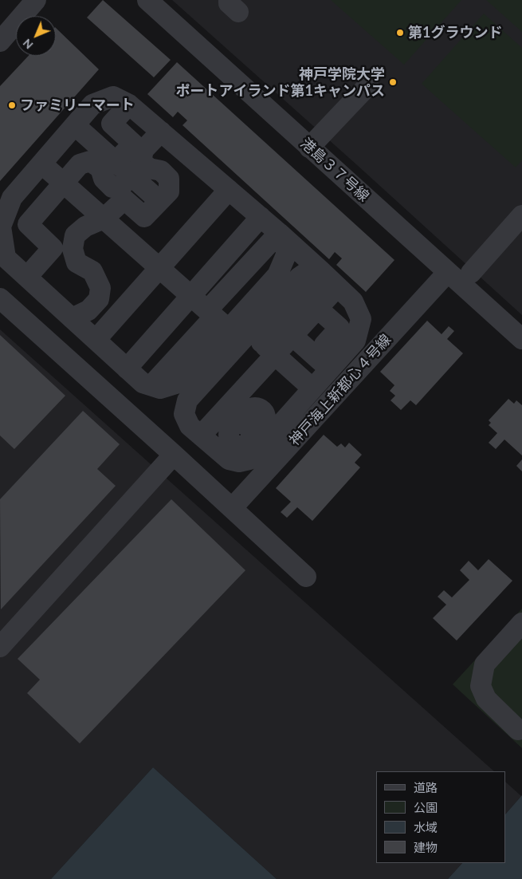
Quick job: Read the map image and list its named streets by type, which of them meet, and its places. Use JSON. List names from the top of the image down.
{
  "streets": {
    "street": ["港島３７号線", "神戸海上新都心４号線"]
  },
  "crossings": [
    ["港島３７号線", "神戸海上新都心４号線"]
  ],
  "places": ["第1グラウンド", "神戸学院大学 ポートアイランド第1キャンパス", "ファミリーマート"],
  "legend": [
    "道路",
    "公園",
    "水域",
    "建物"
  ],
  "north": "bottom left"
}
